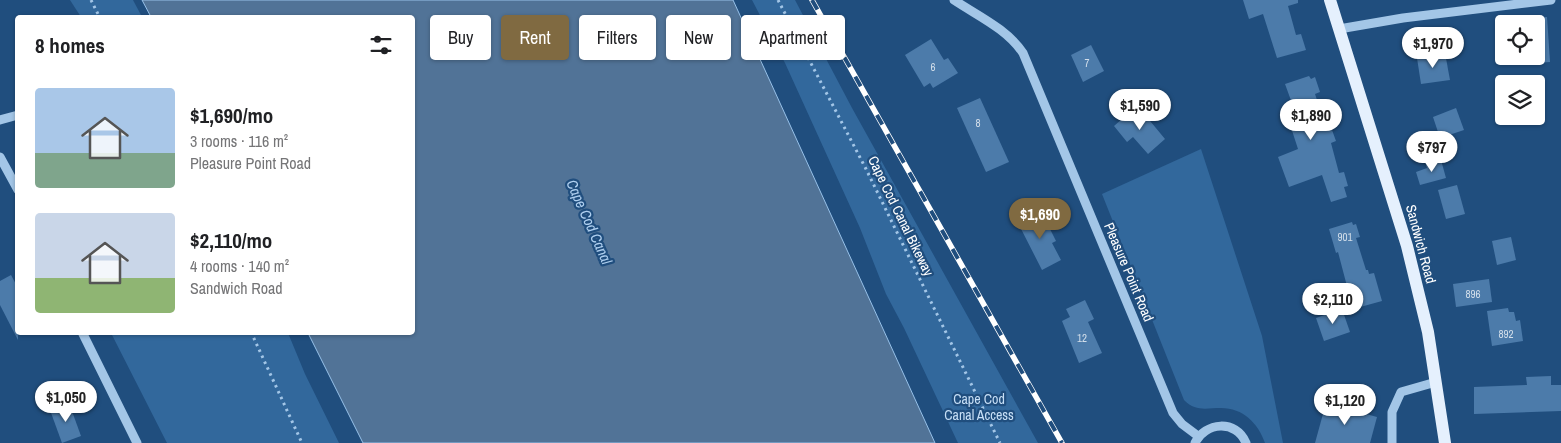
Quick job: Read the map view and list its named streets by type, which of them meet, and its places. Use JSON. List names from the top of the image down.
{
  "streets": {
    "main road": ["Sandwich Road"],
    "street": ["Pleasure Point Road"],
    "path": ["Cape Cod Canal Bikeway"]
  },
  "water": ["Cape Cod Canal"],
  "parks": ["Cape Cod Canal Access"],
  "house_numbers": [
    "7",
    "6",
    "8",
    "901",
    "896",
    "892",
    "12"
  ],
  "page": {
    "chip": [
      "Buy",
      "Rent",
      "Filters",
      "New",
      "Apartment"
    ],
    "heading": "8 homes",
    "price": [
      "$1,970",
      "$1,590",
      "$1,890",
      "$797",
      "$1,690",
      "$2,110",
      "$1,050",
      "$1,120"
    ],
    "list": [
      {
        "name": "$1,690/mo",
        "note": "3 rooms · 116 m² · Pleasure Point Road"
      },
      {
        "name": "$2,110/mo",
        "note": "4 rooms · 140 m² · Sandwich Road"
      }
    ]
  }
}
